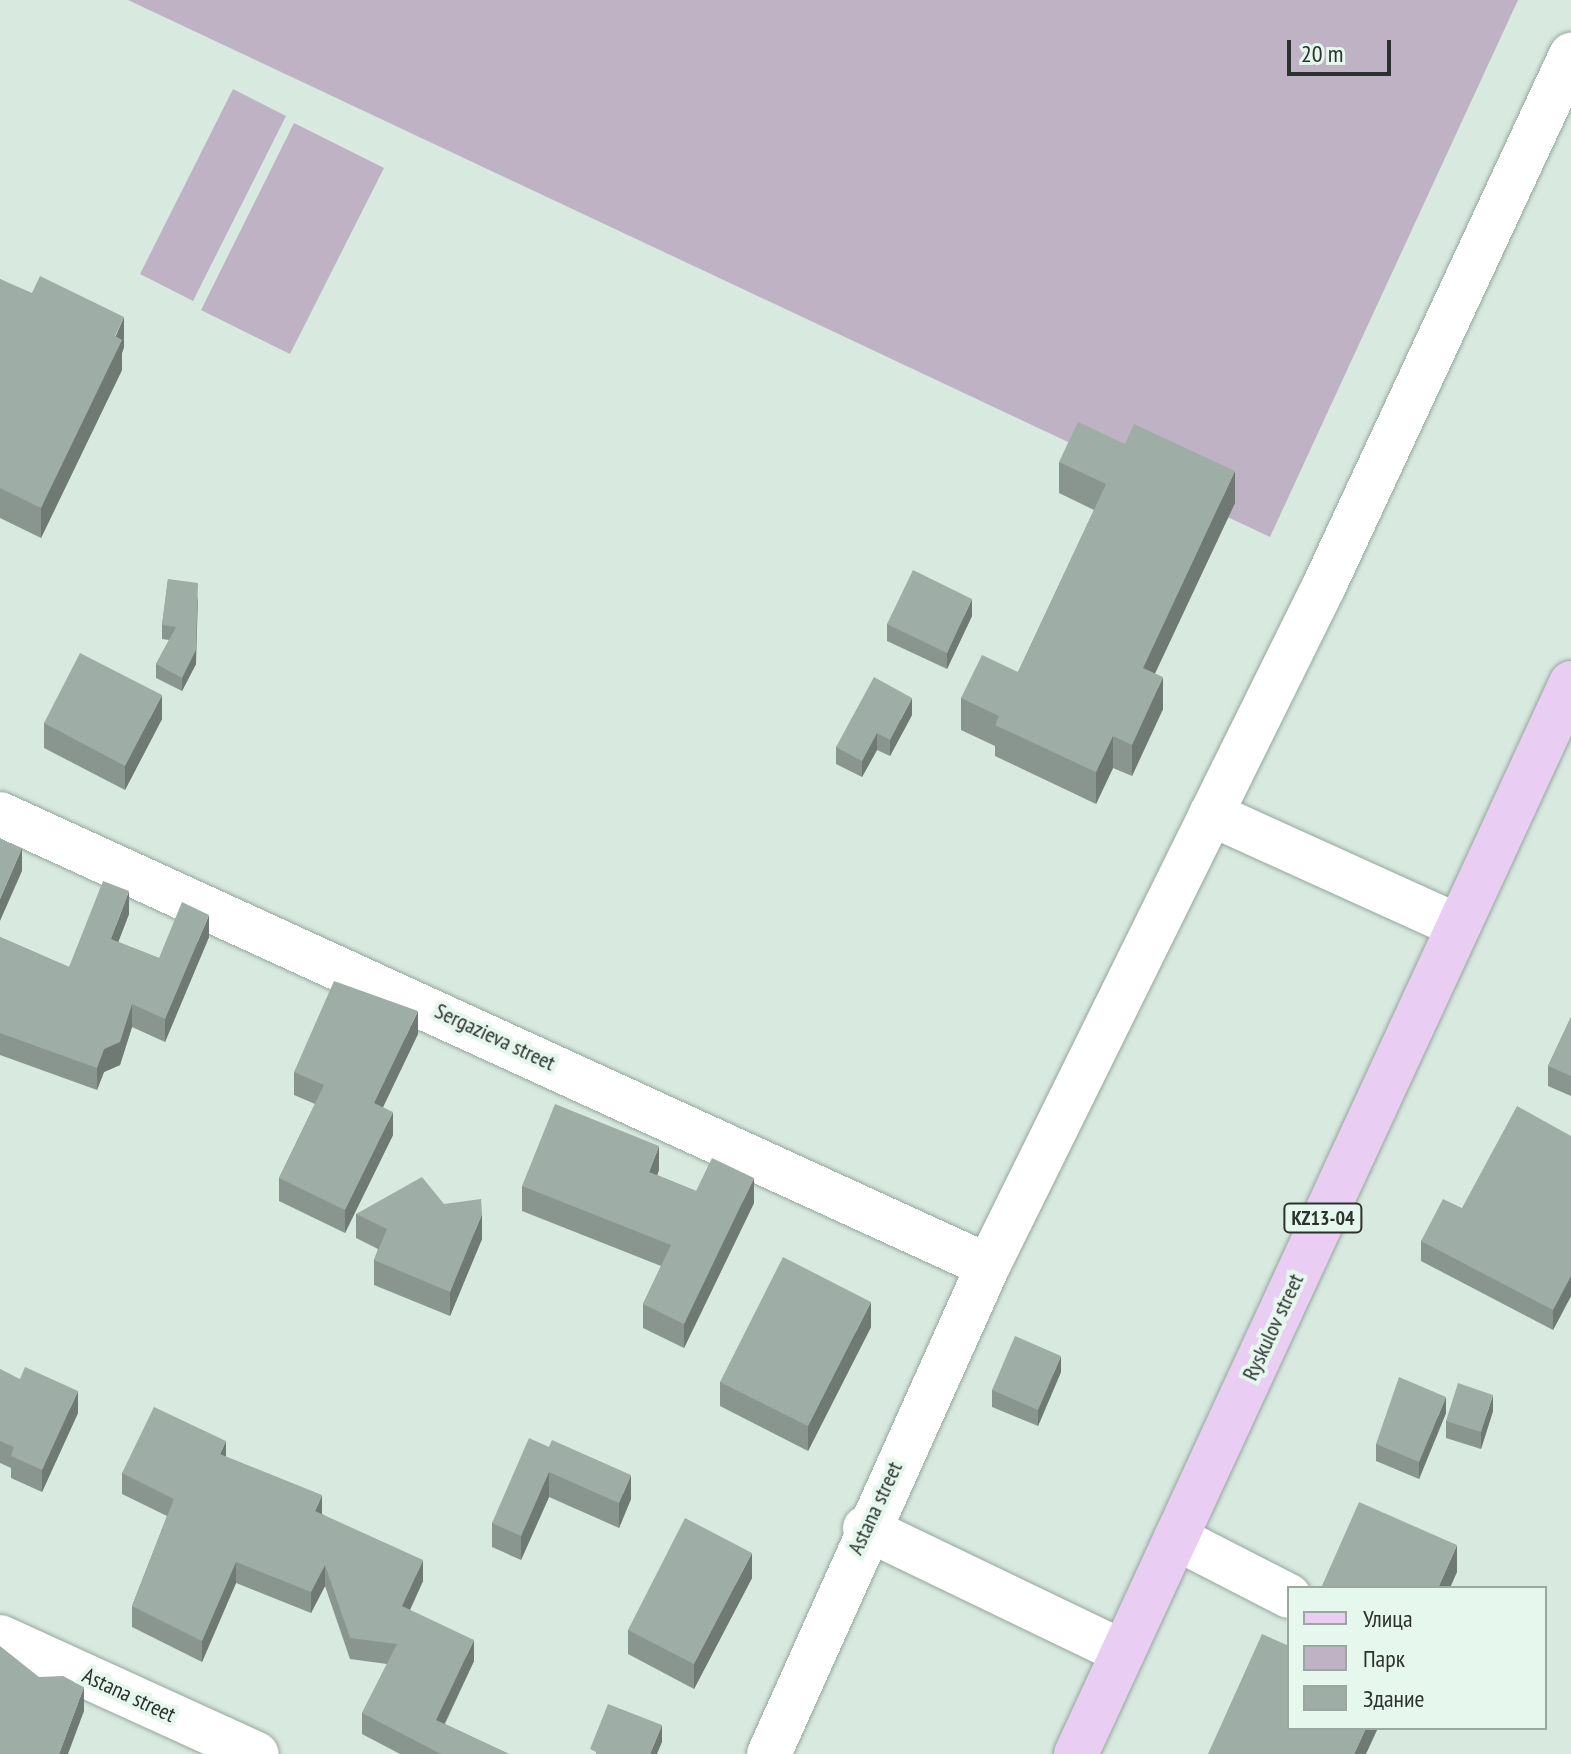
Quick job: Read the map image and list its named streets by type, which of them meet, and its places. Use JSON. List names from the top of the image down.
{
  "streets": {
    "main road": ["KZ13-04", "Ryskulov street"],
    "street": ["Sergazieva street", "Astana street"]
  },
  "crossings": [
    ["Sergazieva street", "Astana street"]
  ],
  "legend": ["Улица", "Парк", "Здание"],
  "scale_bar": "20 m"
}
